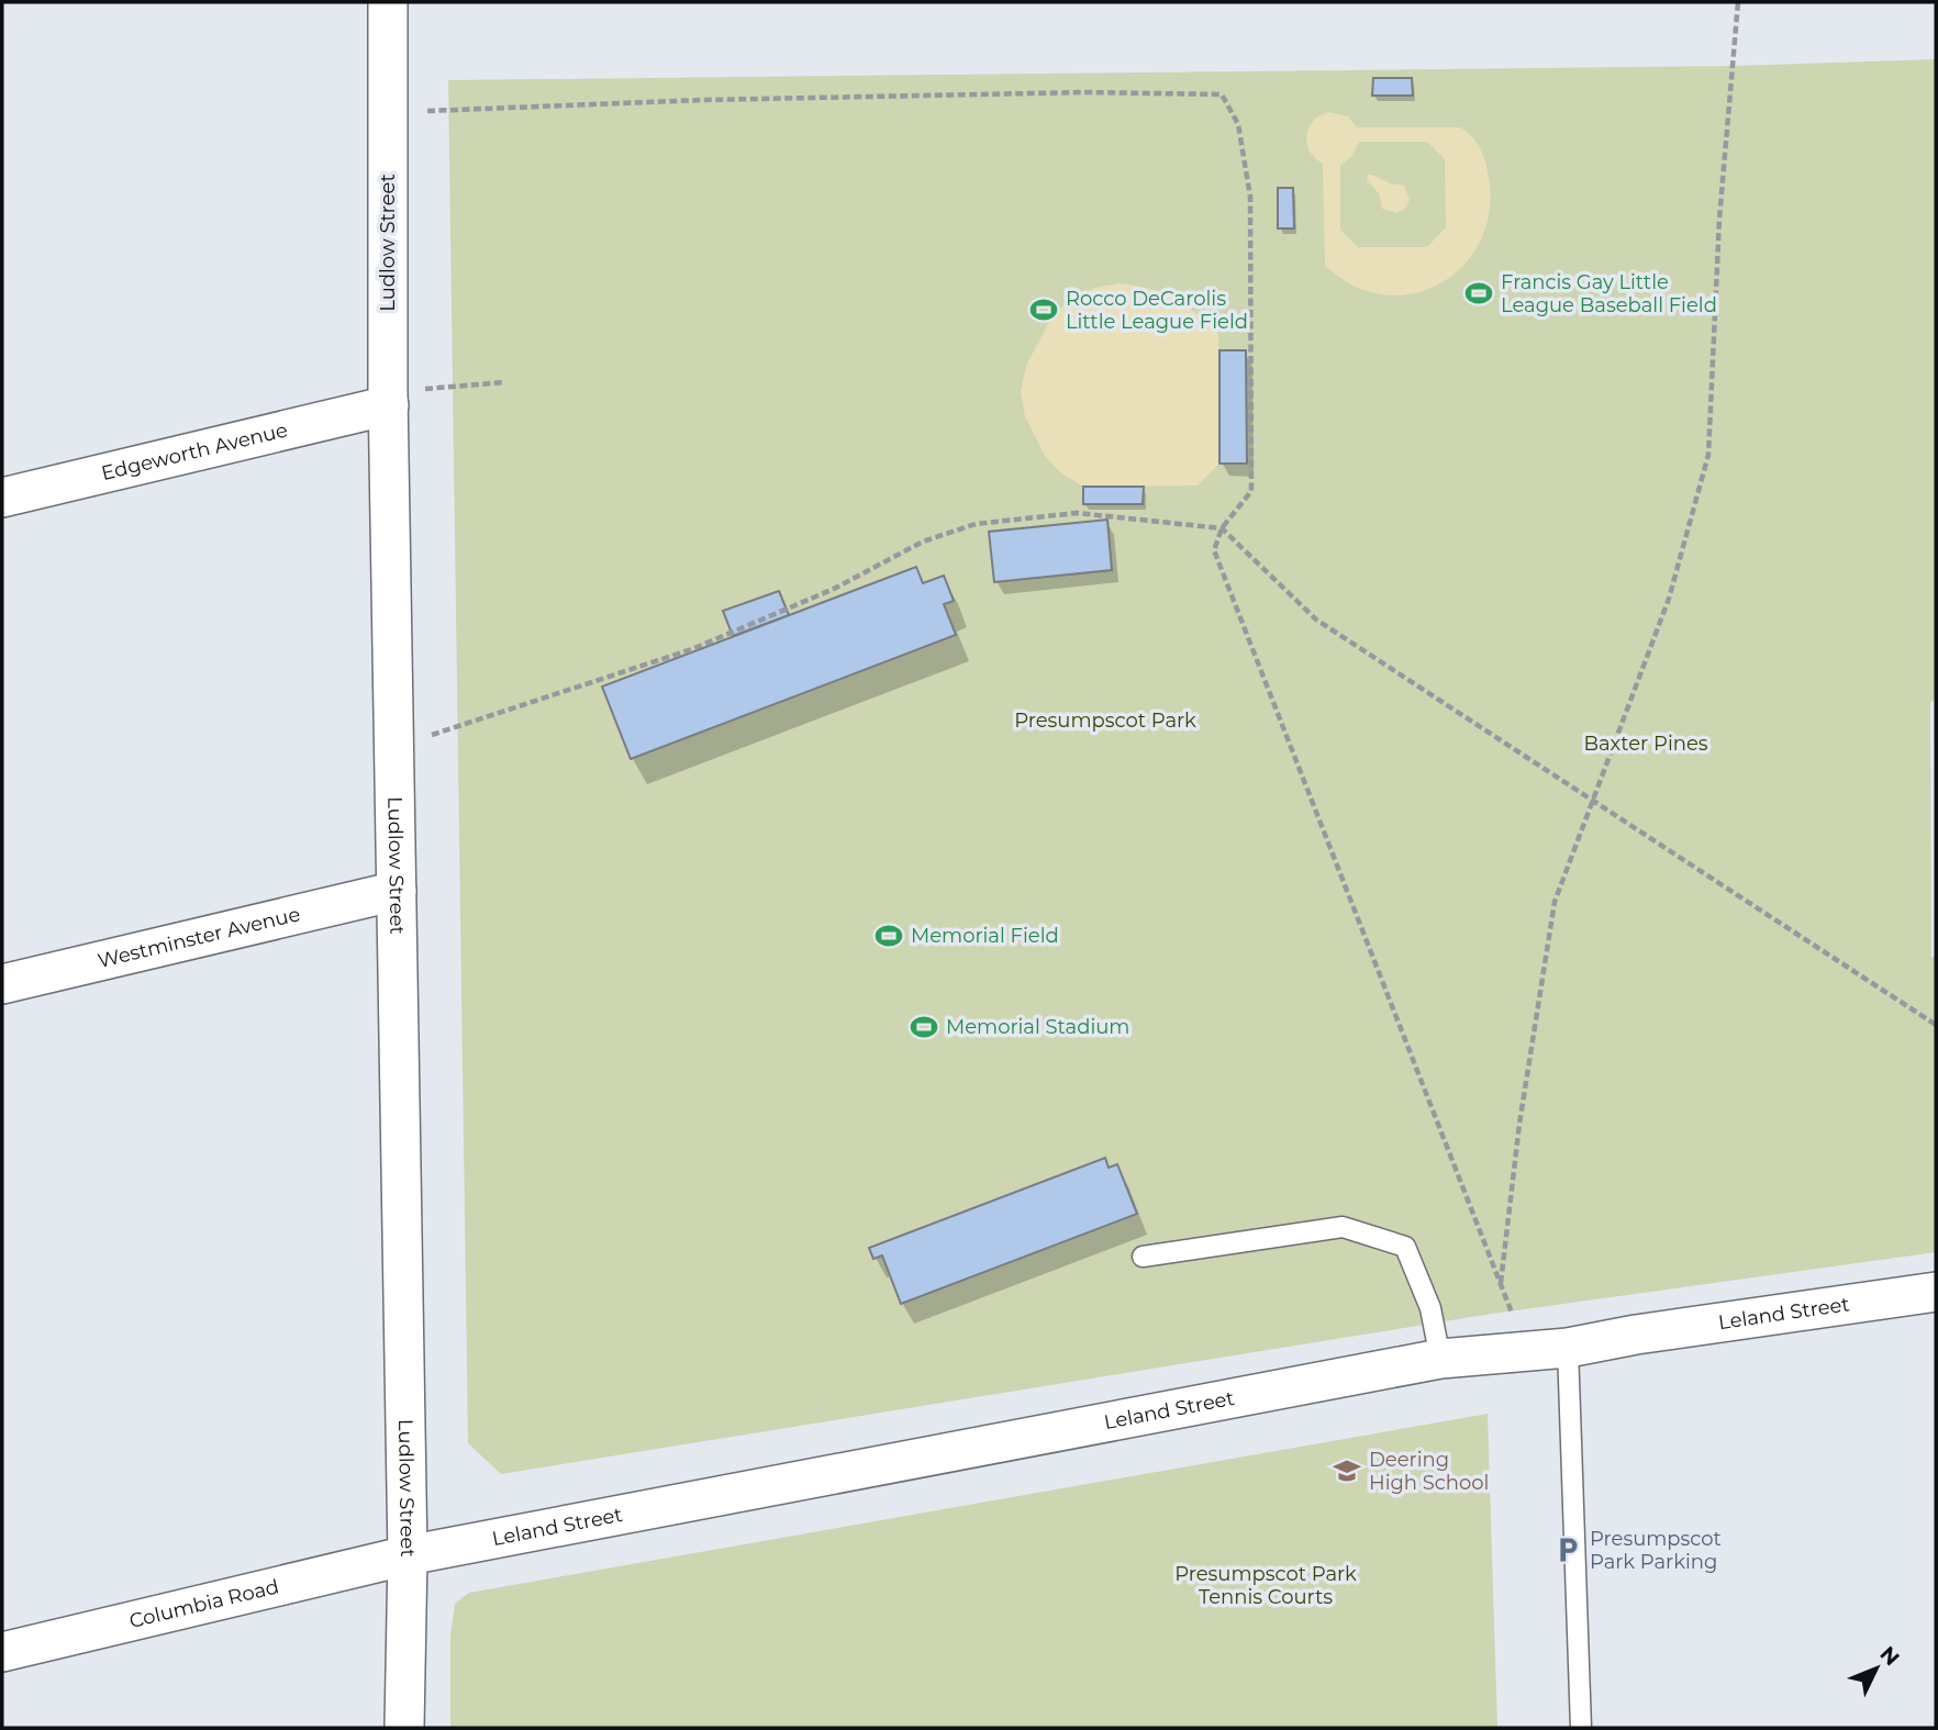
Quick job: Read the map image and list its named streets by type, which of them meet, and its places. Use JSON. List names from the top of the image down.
{
  "streets": {
    "street": [
      "Ludlow Street",
      "Edgeworth Avenue",
      "Westminster Avenue",
      "Leland Street",
      "Columbia Road"
    ]
  },
  "crossings": [
    ["Ludlow Street", "Edgeworth Avenue"],
    ["Ludlow Street", "Westminster Avenue"],
    ["Ludlow Street", "Leland Street"],
    ["Ludlow Street", "Columbia Road"],
    ["Leland Street", "Columbia Road"]
  ],
  "parks": ["Presumpscot Park", "Baxter Pines", "Presumpscot Park Tennis Courts"],
  "places": {
    "sports": [
      "Francis Gay Little League Baseball Field",
      "Rocco DeCarolis Little League Field",
      "Memorial Field",
      "Memorial Stadium"
    ],
    "school or university": ["Deering High School"],
    "parking": ["Presumpscot Park Parking"]
  },
  "north": "top right"
}
